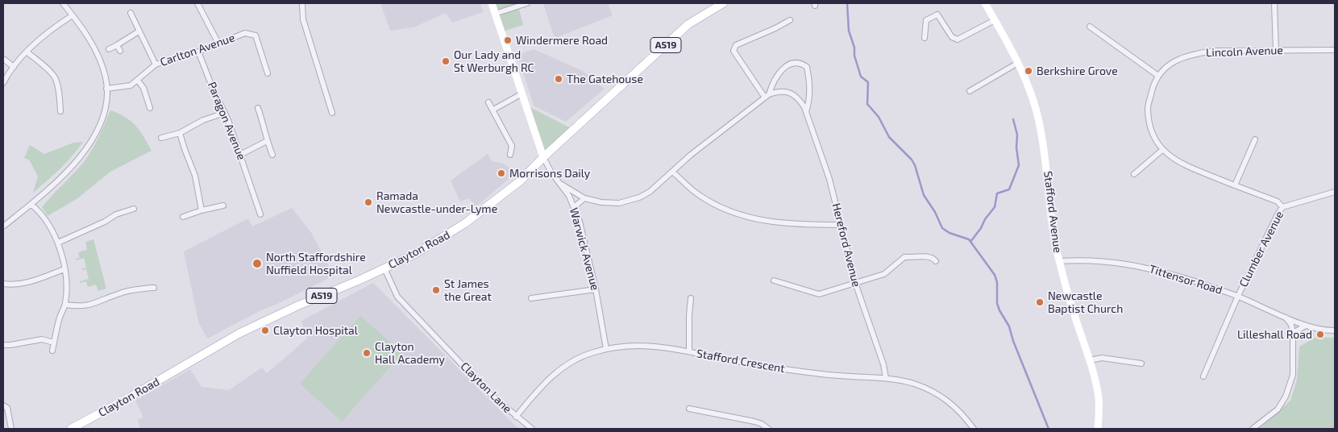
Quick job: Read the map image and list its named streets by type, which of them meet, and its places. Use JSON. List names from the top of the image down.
{
  "streets": {
    "main road": ["A519", "Clayton Road"],
    "street": [
      "Carlton Avenue",
      "Lincoln Avenue",
      "Paragon Avenue",
      "Stafford Avenue",
      "Hereford Avenue",
      "Warwick Avenue",
      "Clumber Avenue",
      "Tittensor Road",
      "Stafford Crescent",
      "Clayton Lane"
    ]
  },
  "crossings": [
    ["Carlton Avenue", "Paragon Avenue"],
    ["Lincoln Avenue", "Clumber Avenue"],
    ["Stafford Avenue", "Tittensor Road"],
    ["Hereford Avenue", "Warwick Avenue"],
    ["Hereford Avenue", "Stafford Crescent"],
    ["Warwick Avenue", "Clayton Road"],
    ["Warwick Avenue", "Stafford Crescent"],
    ["Clumber Avenue", "Tittensor Road"],
    ["Clayton Road", "Clayton Lane"],
    ["Stafford Crescent", "Clayton Lane"]
  ],
  "places": [
    "Windermere Road",
    "Our Lady and St Werburgh RC",
    "Berkshire Grove",
    "The Gatehouse",
    "Morrisons Daily",
    "Ramada Newcastle-under-Lyme",
    "North Staffordshire Nuffield Hospital",
    "St James the Great",
    "Newcastle Baptist Church",
    "Clayton Hospital",
    "Lilleshall Road",
    "Clayton Hall Academy"
  ]
}
